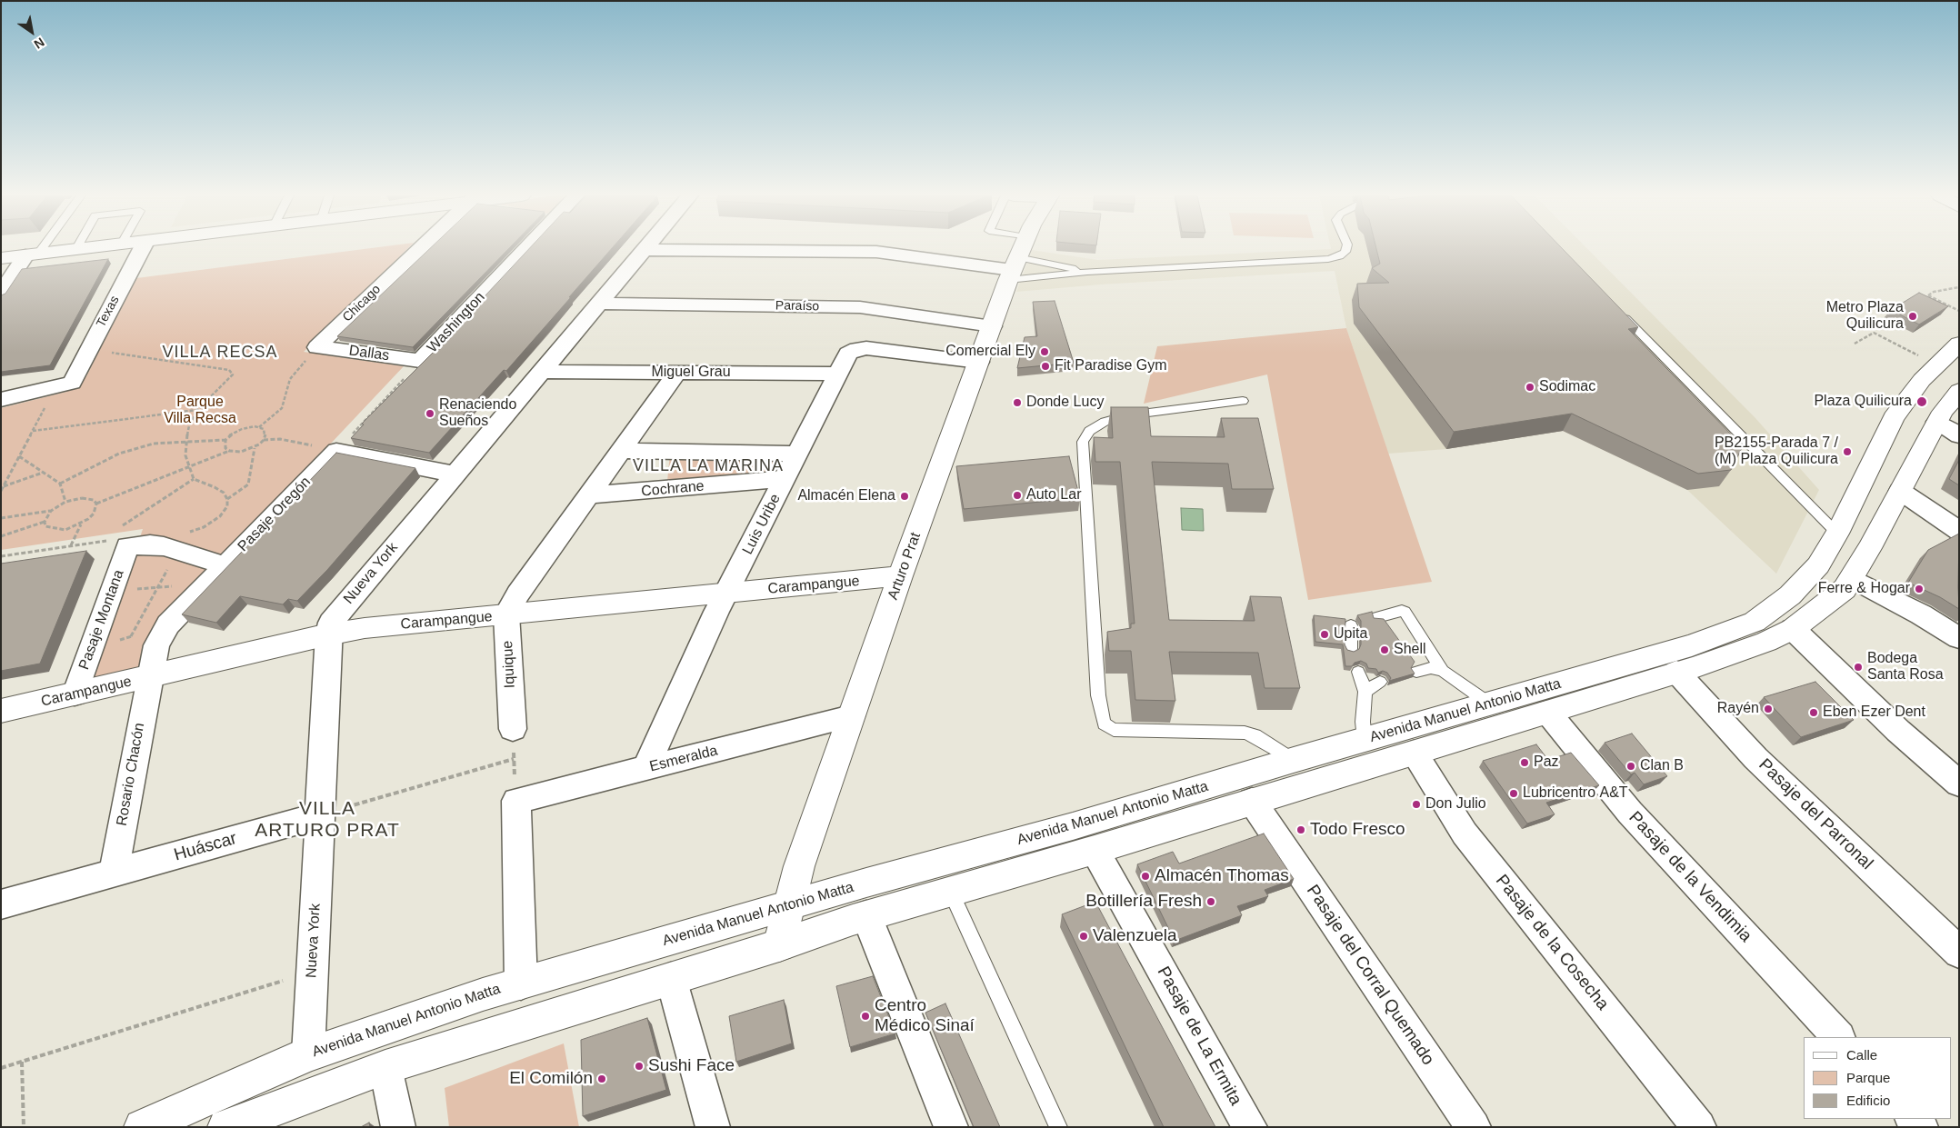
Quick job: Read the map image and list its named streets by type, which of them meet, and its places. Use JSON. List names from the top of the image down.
{
  "streets": {
    "main road": ["Arturo Prat", "Carampangue", "Avenida Manuel Antonio Matta"],
    "street": [
      "Chicago",
      "Paraíso",
      "Texas",
      "Washington",
      "Dallas",
      "Miguel Grau",
      "Cochrane",
      "Pasaje Oregón",
      "Luis Uribe",
      "Nueva York",
      "Pasaje Montana",
      "Iquique",
      "Esmeralda",
      "Rosario Chacón",
      "Pasaje del Parronal",
      "Huáscar",
      "Pasaje de la Vendimia",
      "Pasaje de la Cosecha",
      "Pasaje del Corral Quemado",
      "Pasaje de La Ermita"
    ]
  },
  "crossings": [
    ["Chicago", "Dallas"],
    ["Paraíso", "Arturo Prat"],
    ["Paraíso", "Nueva York"],
    ["Washington", "Dallas"],
    ["Washington", "Pasaje Oregón"],
    ["Miguel Grau", "Luis Uribe"],
    ["Miguel Grau", "Nueva York"],
    ["Cochrane", "Luis Uribe"],
    ["Pasaje Oregón", "Carampangue"],
    ["Pasaje Oregón", "Rosario Chacón"],
    ["Luis Uribe", "Arturo Prat"],
    ["Luis Uribe", "Carampangue"],
    ["Luis Uribe", "Esmeralda"],
    ["Arturo Prat", "Carampangue"],
    ["Arturo Prat", "Avenida Manuel Antonio Matta"],
    ["Arturo Prat", "Esmeralda"],
    ["Nueva York", "Carampangue"],
    ["Nueva York", "Avenida Manuel Antonio Matta"],
    ["Nueva York", "Huáscar"],
    ["Carampangue", "Pasaje Montana"],
    ["Carampangue", "Iquique"],
    ["Carampangue", "Rosario Chacón"],
    ["Avenida Manuel Antonio Matta", "Pasaje del Parronal"],
    ["Avenida Manuel Antonio Matta", "Pasaje de la Vendimia"],
    ["Avenida Manuel Antonio Matta", "Pasaje de la Cosecha"],
    ["Avenida Manuel Antonio Matta", "Pasaje del Corral Quemado"],
    ["Avenida Manuel Antonio Matta", "Pasaje de La Ermita"],
    ["Rosario Chacón", "Huáscar"]
  ],
  "districts": ["VILLA RECSA", "VILLA LA MARINA", "VILLA ARTURO PRAT"],
  "parks": ["Parque Villa Recsa"],
  "places": [
    "Metro Plaza Quilicura",
    "Comercial Ely",
    "Fit Paradise Gym",
    "Sodimac",
    "Plaza Quilicura",
    "Donde Lucy",
    "Renaciendo Sueños",
    "PB2155-Parada 7 / (M) Plaza Quilicura",
    "Auto Lar",
    "Almacén Elena",
    "Ferre & Hogar",
    "Upita",
    "Shell",
    "Bodega Santa Rosa",
    "Rayén",
    "Eben Ezer Dent",
    "Paz",
    "Clan B",
    "Lubricentro A&T",
    "Don Julio",
    "Todo Fresco",
    "Almacén Thomas",
    "Botillería Fresh",
    "Valenzuela",
    "Centro Médico Sinaí",
    "Sushi Face",
    "El Comilón"
  ],
  "legend": ["Calle", "Parque", "Edificio"],
  "north": "bottom right"
}
